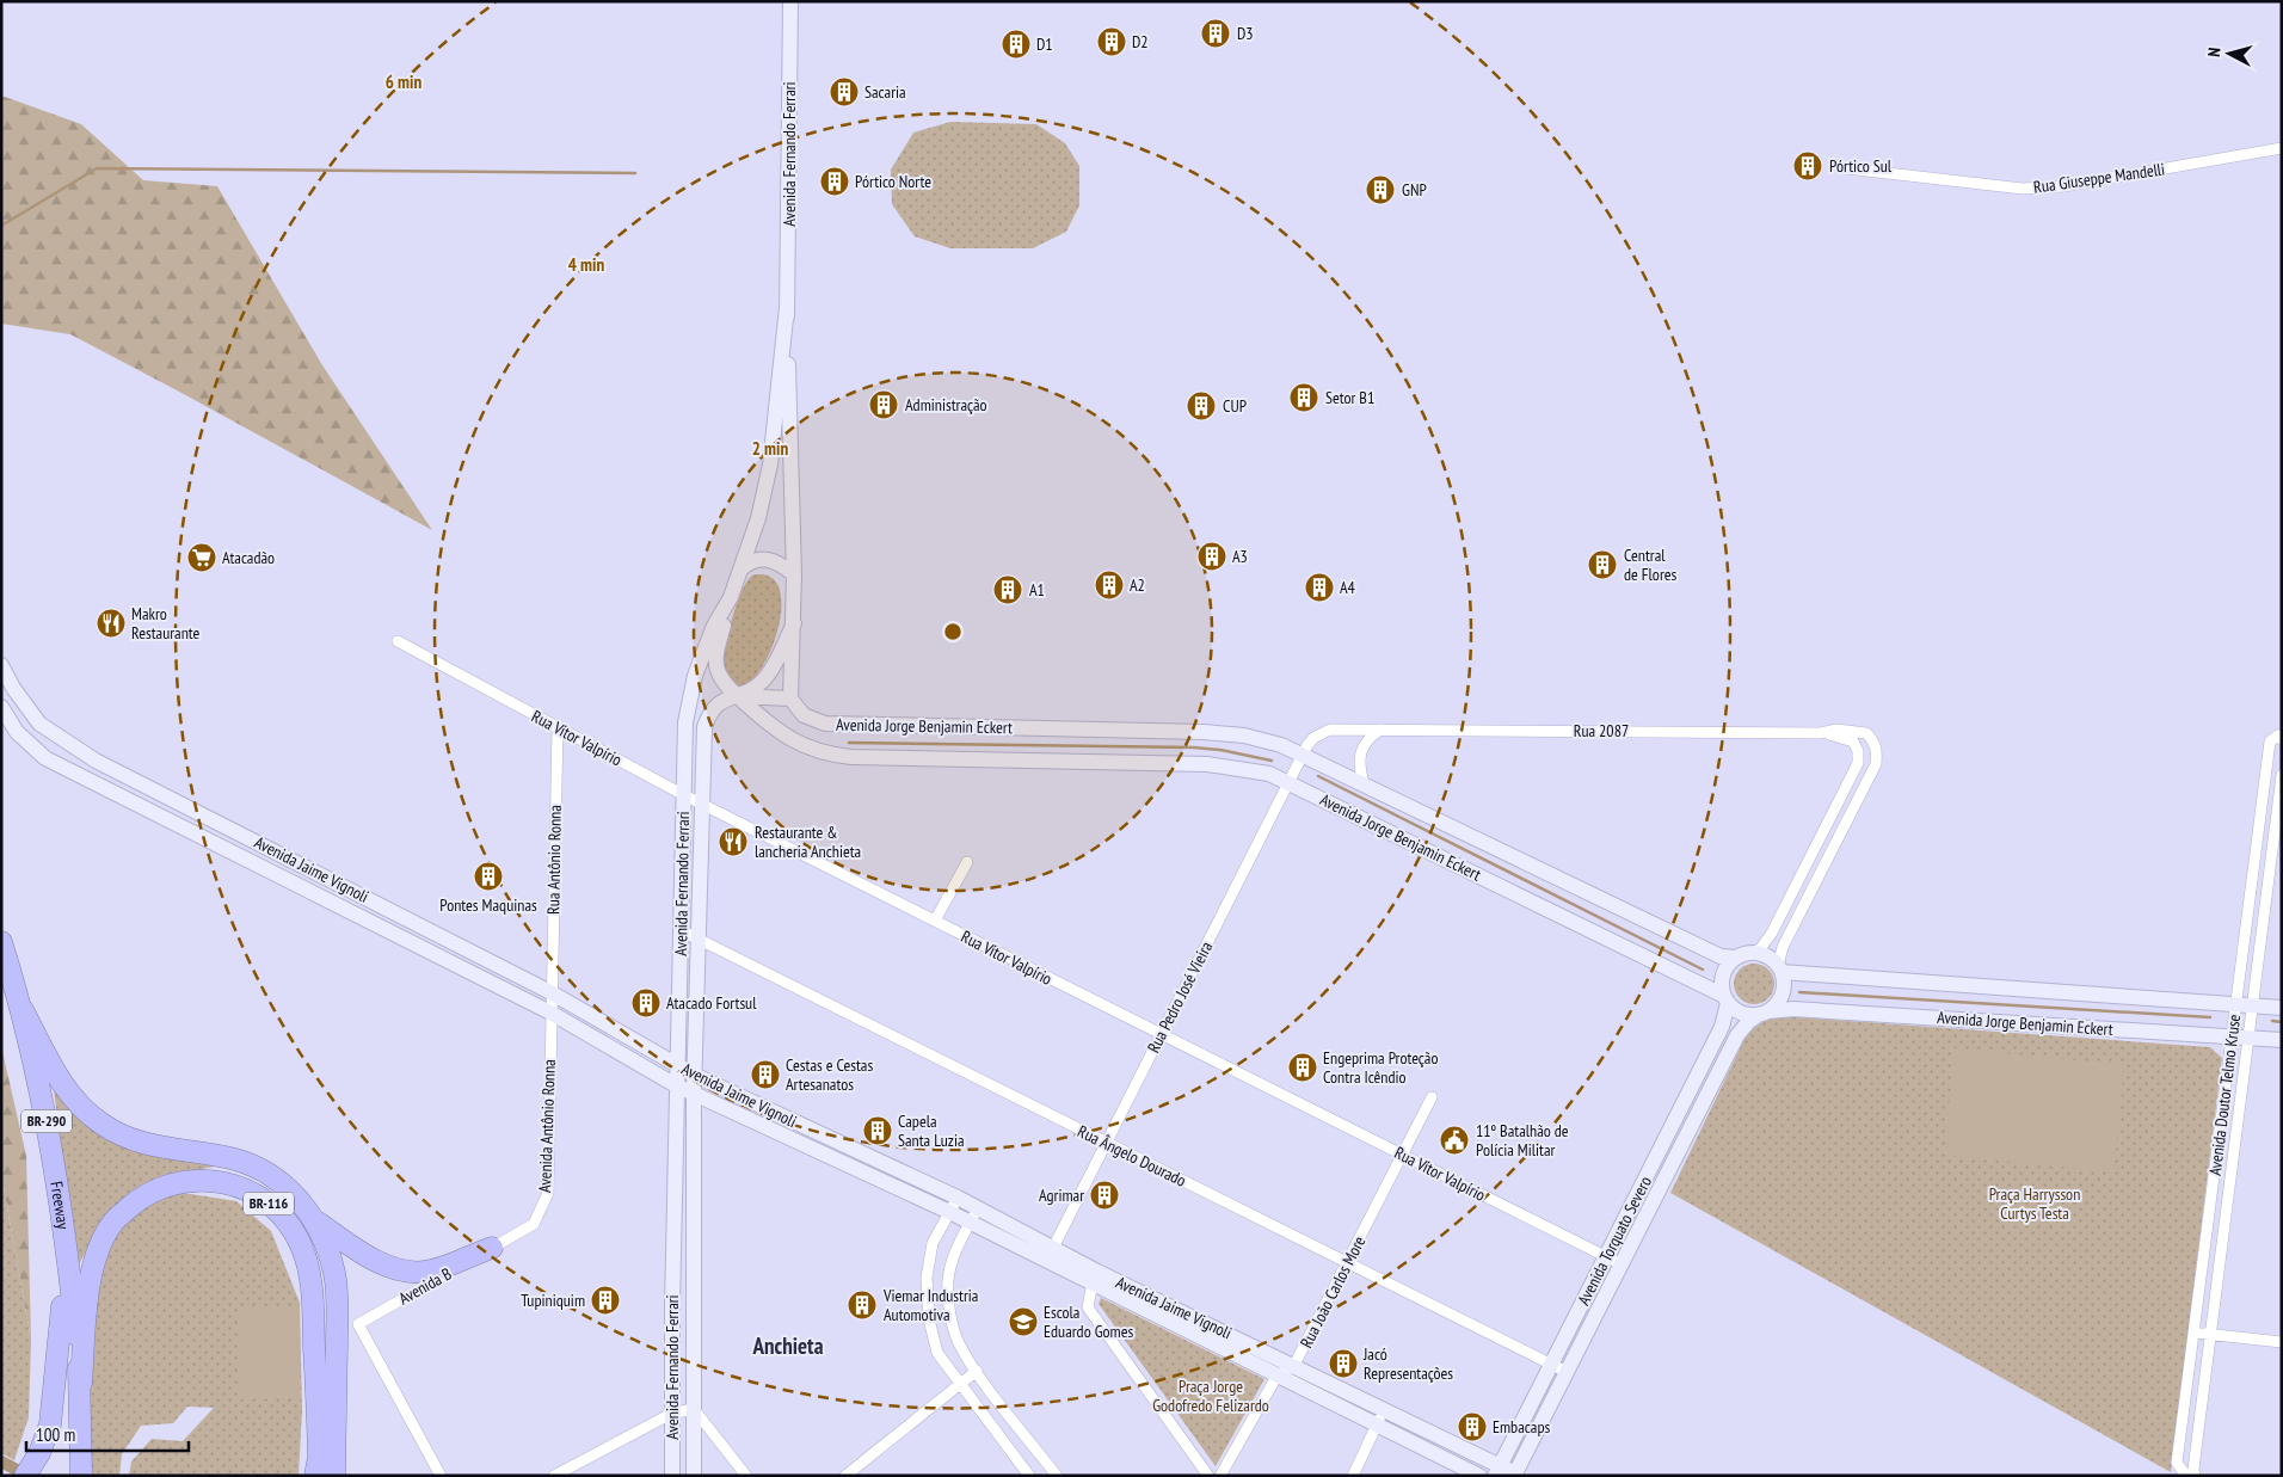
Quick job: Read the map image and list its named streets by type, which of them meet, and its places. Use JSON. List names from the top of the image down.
{
  "streets": {
    "highway": ["BR-290", "BR-116", "Freeway"],
    "street": [
      "Avenida Fernando Ferrari",
      "Rua Giuseppe Mandelli",
      "Avenida Jorge Benjamin Eckert",
      "Rua 2087",
      "Rua Vítor Valpírio",
      "Rua Antônio Ronna",
      "Avenida Jaime Vignoli",
      "Rua Pedro José Vieira",
      "Avenida Doutor Telmo Kruse",
      "Avenida Antônio Ronna",
      "Rua Ângelo Dourado",
      "Avenida Torquato Severo",
      "Avenida B",
      "Rua João Carlos More"
    ]
  },
  "crossings": [
    ["Avenida Fernando Ferrari", "Avenida Jorge Benjamin Eckert"],
    ["Avenida Fernando Ferrari", "Rua Vítor Valpírio"],
    ["Avenida Fernando Ferrari", "Avenida Jaime Vignoli"],
    ["Avenida Fernando Ferrari", "Rua Ângelo Dourado"],
    ["Avenida Jorge Benjamin Eckert", "Rua 2087"],
    ["Avenida Jorge Benjamin Eckert", "Rua Pedro José Vieira"],
    ["Avenida Jorge Benjamin Eckert", "Avenida Doutor Telmo Kruse"],
    ["Avenida Jorge Benjamin Eckert", "Avenida Torquato Severo"],
    ["Rua 2087", "Rua Pedro José Vieira"],
    ["Rua 2087", "Avenida Torquato Severo"],
    ["Rua Vítor Valpírio", "Rua Antônio Ronna"],
    ["Rua Vítor Valpírio", "Rua Pedro José Vieira"],
    ["Rua Vítor Valpírio", "Avenida Torquato Severo"],
    ["Rua Vítor Valpírio", "Rua João Carlos More"],
    ["Rua Antônio Ronna", "Avenida Jaime Vignoli"],
    ["Rua Antônio Ronna", "Avenida Antônio Ronna"],
    ["Avenida Jaime Vignoli", "Rua Pedro José Vieira"],
    ["Avenida Jaime Vignoli", "Avenida Antônio Ronna"],
    ["Avenida Jaime Vignoli", "Avenida Torquato Severo"],
    ["Avenida Jaime Vignoli", "Rua João Carlos More"],
    ["Rua Pedro José Vieira", "Rua Ângelo Dourado"],
    ["Avenida Antônio Ronna", "Avenida B"],
    ["Rua Ângelo Dourado", "Avenida Torquato Severo"],
    ["Rua Ângelo Dourado", "Rua João Carlos More"],
    ["BR-116", "Freeway"]
  ],
  "districts": ["Anchieta"],
  "parks": ["Praça Harrysson Curtys Testa", "Praça Jorge Godofredo Felizardo"],
  "places": {
    "building": [
      "D3",
      "D2",
      "D1",
      "Sacaria",
      "Pórtico Sul",
      "Pórtico Norte",
      "GNP",
      "Setor B1",
      "Administração",
      "CUP",
      "A3",
      "Central de Flores",
      "A2",
      "A4",
      "A1",
      "Pontes Maquinas",
      "Atacado Fortsul",
      "Engeprima Proteção Contra Icêndio",
      "Cestas e Cestas Artesanatos",
      "Capela Santa Luzia",
      "Agrimar",
      "Tupiniquim",
      "Viemar Industria Automotiva",
      "Jacó Representações",
      "Embacaps"
    ],
    "supermarket": ["Atacadão"],
    "restaurant": ["Makro Restaurante", "Restaurante & lancheria Anchieta"],
    "public building": ["11º Batalhão de Polícia Militar"],
    "school or university": ["Escola Eduardo Gomes"]
  },
  "scale_bar": "100 m",
  "north": "left",
  "rings": ["6 min", "4 min", "2 min"]
}
